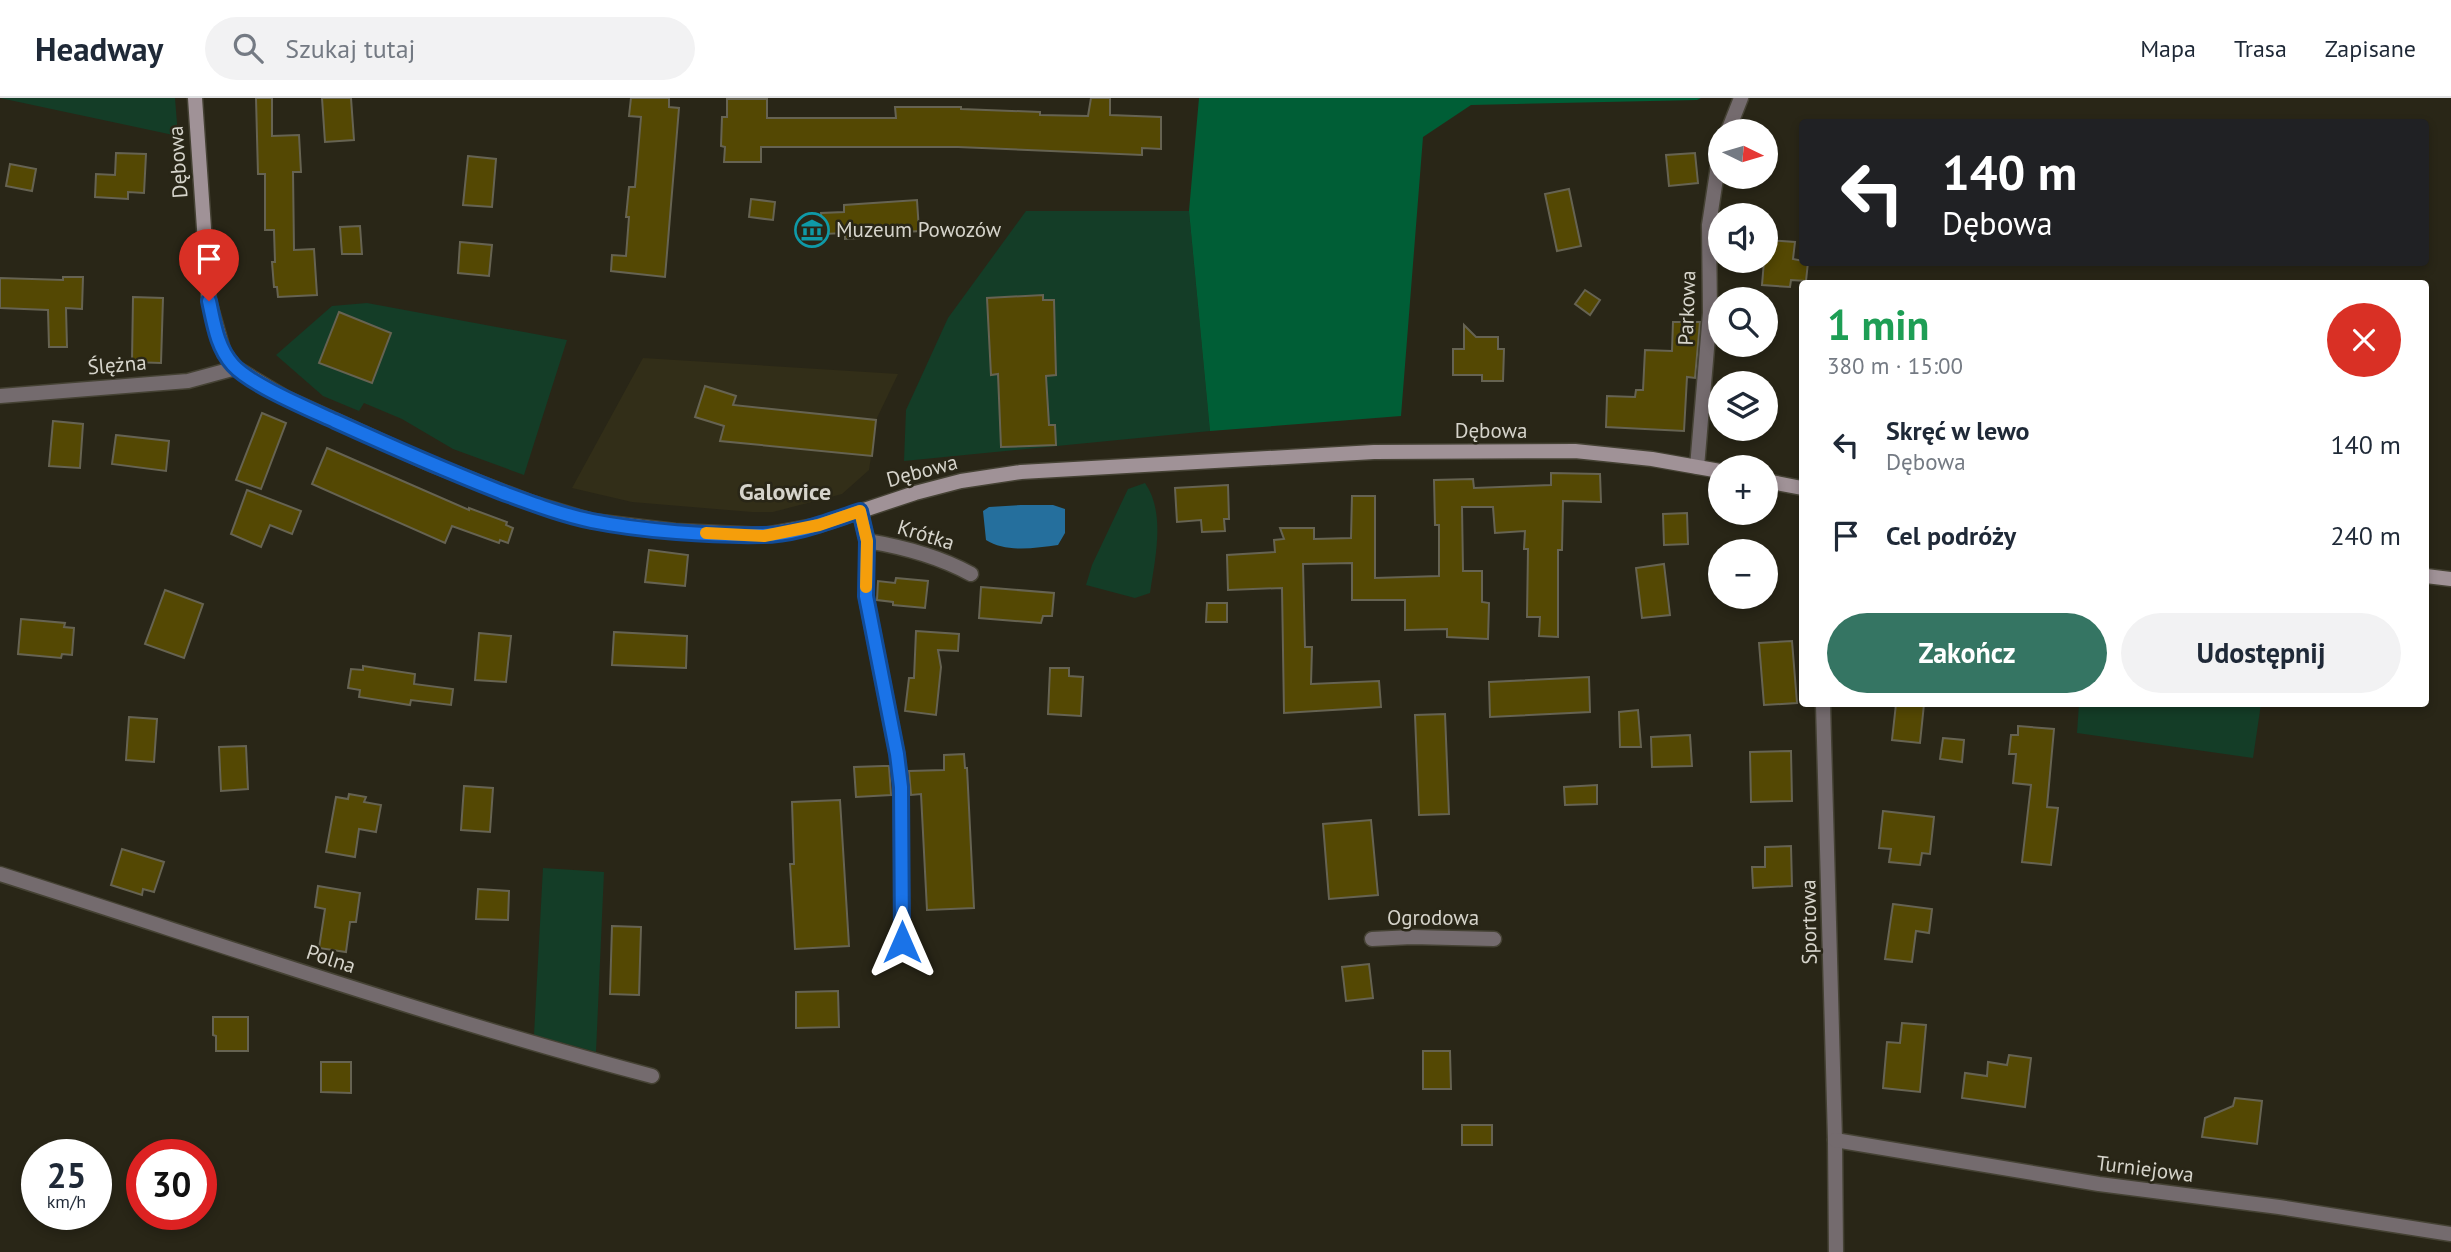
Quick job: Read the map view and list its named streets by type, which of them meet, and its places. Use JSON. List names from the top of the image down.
{
  "streets": {
    "street": [
      "Dębowa",
      "Parkowa",
      "Ślężna",
      "Krótka",
      "Ogrodowa",
      "Sportowa",
      "Polna",
      "Turniejowa"
    ]
  },
  "crossings": [
    ["Dębowa", "Parkowa"],
    ["Dębowa", "Ślężna"],
    ["Sportowa", "Turniejowa"]
  ],
  "districts": ["Galowice"],
  "places": {
    "museum": ["Muzeum Powozów"]
  },
  "north": "right",
  "page": {
    "header": "Headway",
    "search": "Szukaj tutaj",
    "nav": ["Mapa", "Trasa", "Zapisane"],
    "map_buttons": ["+", "−"],
    "turn": ["140 m", "Dębowa"],
    "heading": ["1 min", "380 m · 15:00"],
    "list": [
      {
        "name": "Skręć w lewo",
        "note": "Dębowa",
        "value": "140 m"
      },
      {
        "name": "Cel podróży",
        "value": "240 m"
      }
    ],
    "buttons": ["Zakończ", "Udostępnij"],
    "speed": "25 km/h",
    "limit": "30"
  }
}
